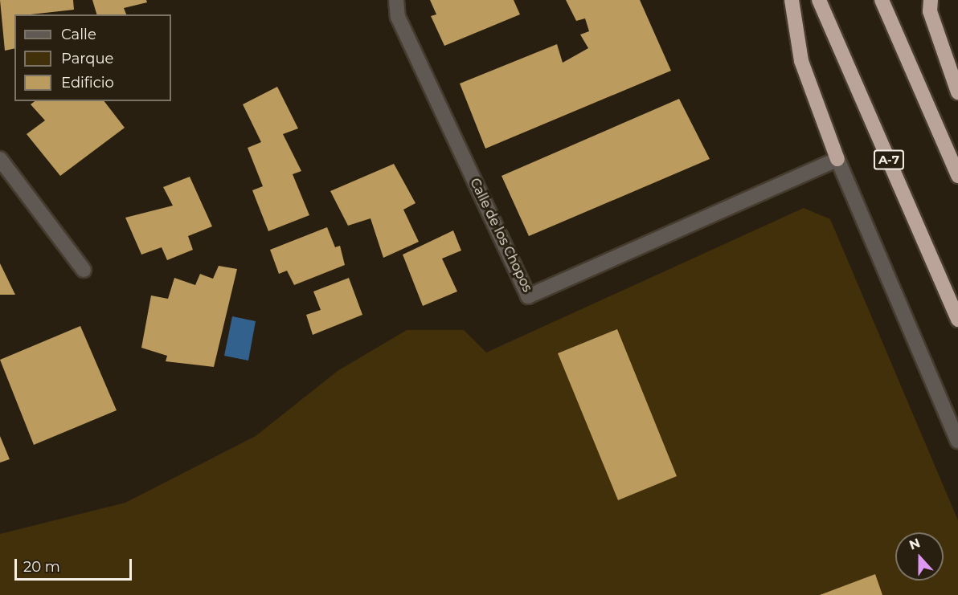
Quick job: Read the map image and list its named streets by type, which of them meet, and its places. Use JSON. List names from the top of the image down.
{
  "streets": {
    "highway": ["A-7"],
    "street": ["Calle de los Chopos"]
  },
  "legend": ["Calle", "Parque", "Edificio"],
  "scale_bar": "20 m",
  "north": "top"
}
